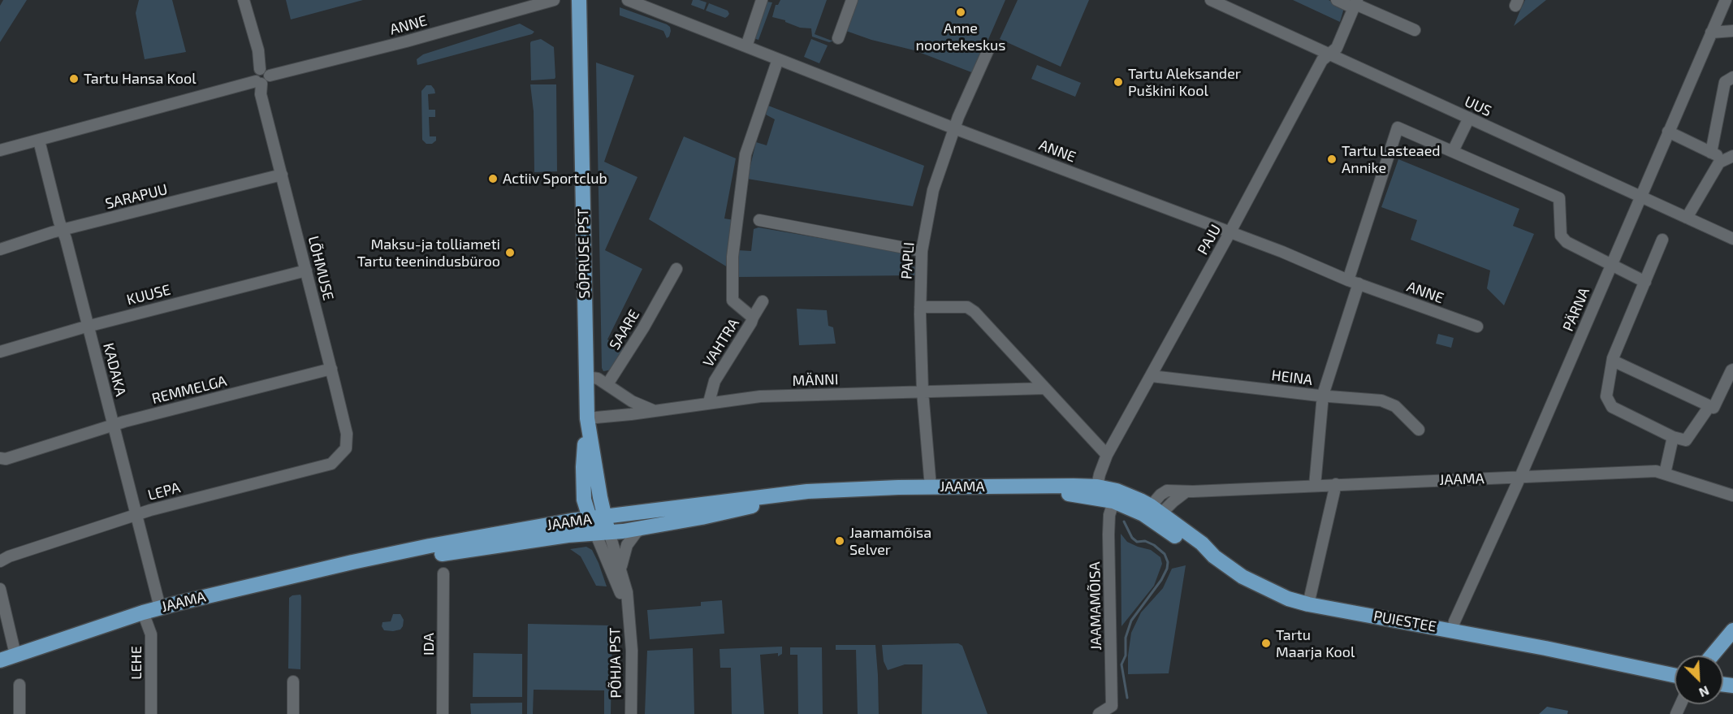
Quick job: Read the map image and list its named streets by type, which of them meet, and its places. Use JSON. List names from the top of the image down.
{
  "streets": {
    "main road": ["SÕPRUSE PST", "JAAMA", "PUIESTEE"],
    "street": [
      "ANNE",
      "UUS",
      "SARAPUU",
      "PAJU",
      "PAPLI",
      "LÕHMUSE",
      "KUUSE",
      "PÄRNA",
      "SAARE",
      "VAHTRA",
      "KADAKA",
      "HEINA",
      "MÄNNI",
      "REMMELGA",
      "LEPA",
      "JAAMAMÕISA",
      "IDA",
      "LEHE",
      "PÕHJA PST"
    ]
  },
  "crossings": [
    ["ANNE", "PAJU"],
    ["ANNE", "PAPLI"],
    ["ANNE", "LÕHMUSE"],
    ["ANNE", "KADAKA"],
    ["UUS", "PAJU"],
    ["UUS", "PÄRNA"],
    ["SARAPUU", "LÕHMUSE"],
    ["SARAPUU", "KADAKA"],
    ["PAJU", "HEINA"],
    ["PAJU", "JAAMA"],
    ["SÕPRUSE PST", "MÄNNI"],
    ["SÕPRUSE PST", "JAAMA"],
    ["SÕPRUSE PST", "PÕHJA PST"],
    ["PAPLI", "MÄNNI"],
    ["PAPLI", "JAAMA"],
    ["LÕHMUSE", "KUUSE"],
    ["LÕHMUSE", "REMMELGA"],
    ["LÕHMUSE", "LEPA"],
    ["KUUSE", "KADAKA"],
    ["PÄRNA", "JAAMA"],
    ["PÄRNA", "PUIESTEE"],
    ["VAHTRA", "MÄNNI"],
    ["KADAKA", "REMMELGA"],
    ["KADAKA", "JAAMA"],
    ["KADAKA", "LEPA"],
    ["JAAMA", "JAAMAMÕISA"],
    ["JAAMA", "PUIESTEE"],
    ["JAAMA", "LEHE"],
    ["JAAMA", "PÕHJA PST"]
  ],
  "places": [
    "Anne noortekeskus",
    "Tartu Hansa Kool",
    "Tartu Aleksander Puškini Kool",
    "Tartu Lasteaed Annike",
    "Actiiv Sportclub",
    "Maksu-ja tolliameti Tartu teenindusbüroo",
    "Jaamamõisa Selver",
    "Tartu Maarja Kool"
  ],
  "north": "bottom right"
}
